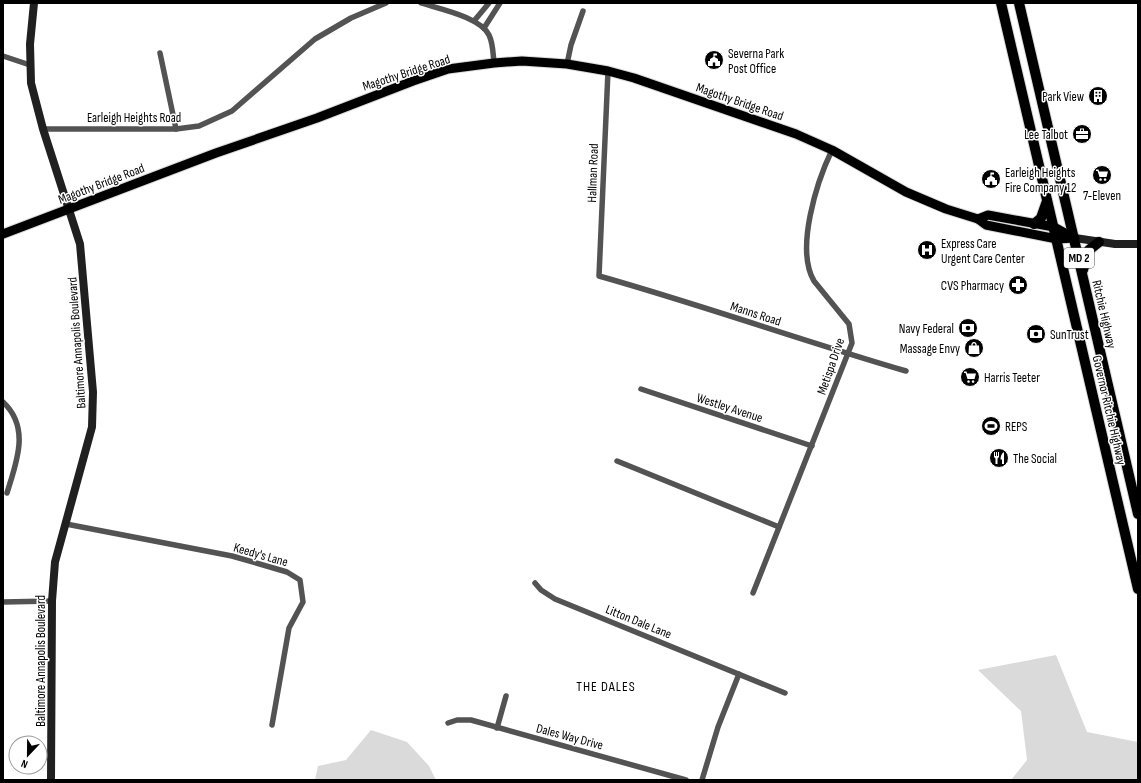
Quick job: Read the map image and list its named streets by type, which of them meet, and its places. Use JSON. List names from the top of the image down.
{
  "streets": {
    "highway": ["MD 2", "Ritchie Highway", "Governor Ritchie Highway"],
    "main road": ["Magothy Bridge Road", "Baltimore Annapolis Boulevard"],
    "street": [
      "Earleigh Heights Road",
      "Hallman Road",
      "Manns Road",
      "Metispa Drive",
      "Westley Avenue",
      "Keedy's Lane",
      "Litton Dale Lane",
      "Dales Way Drive"
    ]
  },
  "crossings": [
    ["Magothy Bridge Road", "Hallman Road"],
    ["Magothy Bridge Road", "Ritchie Highway"],
    ["Magothy Bridge Road", "Baltimore Annapolis Boulevard"],
    ["Magothy Bridge Road", "Metispa Drive"],
    ["Magothy Bridge Road", "Governor Ritchie Highway"],
    ["Earleigh Heights Road", "Baltimore Annapolis Boulevard"],
    ["Hallman Road", "Manns Road"],
    ["Manns Road", "Metispa Drive"],
    ["Baltimore Annapolis Boulevard", "Keedy's Lane"],
    ["Metispa Drive", "Westley Avenue"]
  ],
  "districts": ["THE DALES"],
  "places": {
    "public building": ["Severna Park Post Office", "Earleigh Heights Fire Company 12"],
    "building": ["Park View"],
    "office": ["Lee Talbot"],
    "supermarket": ["7-Eleven", "Harris Teeter"],
    "hospital": ["Express Care Urgent Care Center"],
    "pharmacy": ["CVS Pharmacy"],
    "bank": ["Navy Federal", "SunTrust"],
    "shop": ["Massage Envy"],
    "sports": ["REPS"],
    "restaurant": ["The Social"]
  },
  "north": "bottom"
}
